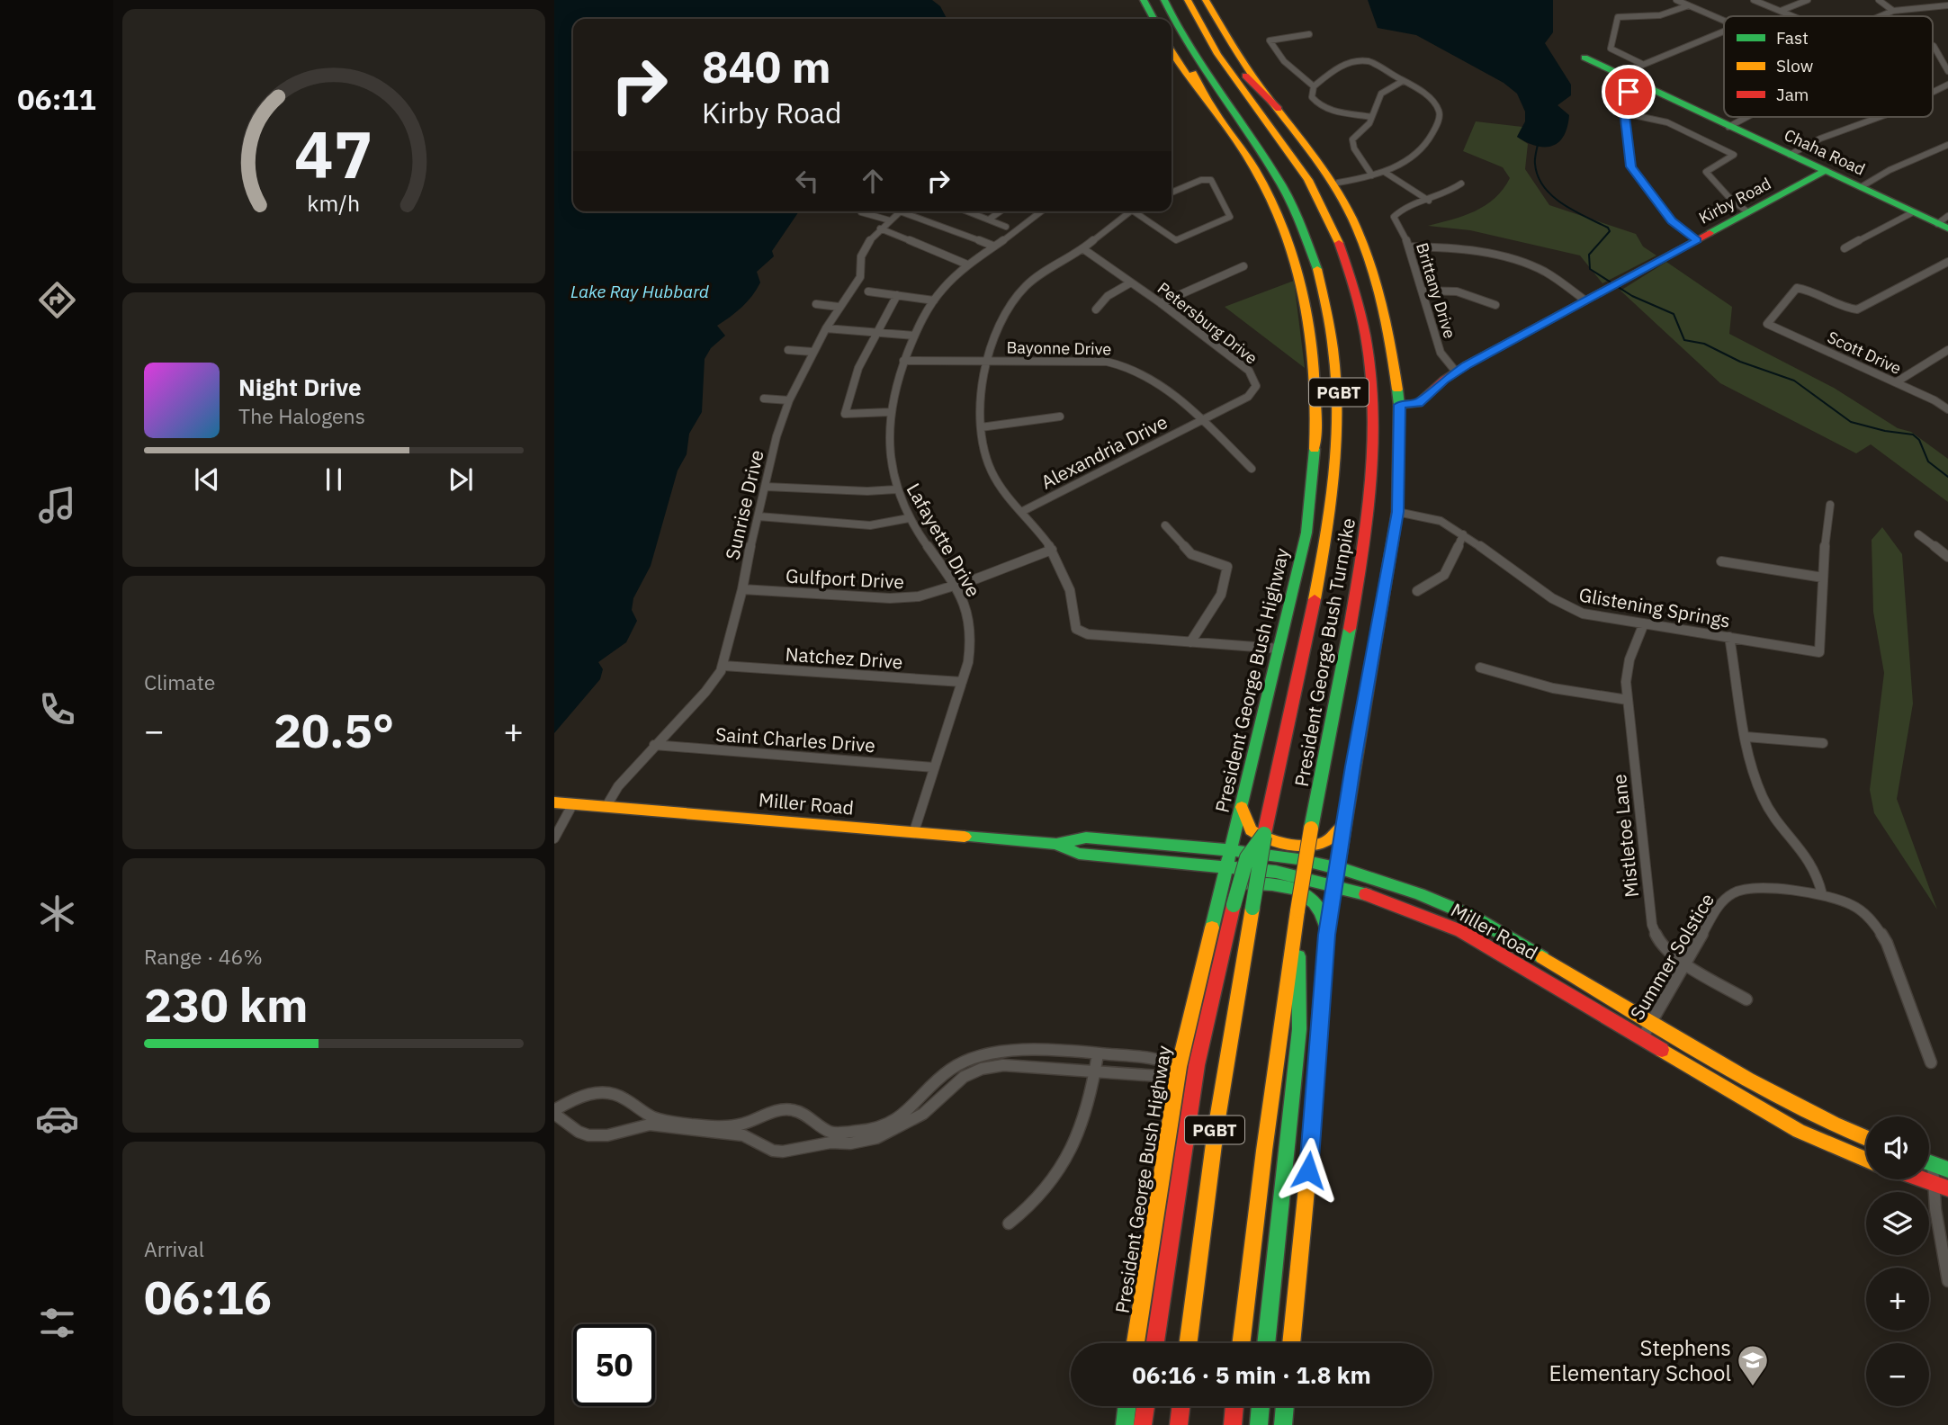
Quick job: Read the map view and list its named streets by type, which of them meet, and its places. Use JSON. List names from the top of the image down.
{
  "streets": {
    "main road": [
      "Chaha Road",
      "Kirby Road",
      "PGBT",
      "President George Bush Turnpike",
      "President George Bush Highway",
      "Miller Road"
    ],
    "street": [
      "Brittany Drive",
      "Petersburg Drive",
      "Bayonne Drive",
      "Scott Drive",
      "Alexandria Drive",
      "Sunrise Drive",
      "Lafayette Drive",
      "Gulfport Drive",
      "Glistening Springs",
      "Natchez Drive",
      "Saint Charles Drive",
      "Mistletoe Lane",
      "Summer Solstice"
    ]
  },
  "crossings": [
    ["Chaha Road", "Kirby Road"],
    ["Kirby Road", "Brittany Drive"],
    ["Petersburg Drive", "Bayonne Drive"],
    ["Petersburg Drive", "Alexandria Drive"],
    ["Bayonne Drive", "Alexandria Drive"],
    ["Bayonne Drive", "Lafayette Drive"],
    ["Sunrise Drive", "Gulfport Drive"],
    ["Sunrise Drive", "Natchez Drive"],
    ["Sunrise Drive", "Saint Charles Drive"],
    ["Sunrise Drive", "Miller Road"],
    ["Lafayette Drive", "Gulfport Drive"],
    ["Lafayette Drive", "Natchez Drive"],
    ["Lafayette Drive", "Saint Charles Drive"],
    ["Lafayette Drive", "Miller Road"],
    ["Glistening Springs", "Mistletoe Lane"],
    ["President George Bush Highway", "Miller Road"],
    ["Miller Road", "Summer Solstice"],
    ["Mistletoe Lane", "Summer Solstice"]
  ],
  "water": ["Lake Ray Hubbard"],
  "places": {
    "school or university": ["Stephens Elementary School"]
  },
  "legend": ["Fast", "Slow", "Jam"],
  "page": {
    "tabs": "06:11",
    "turn": ["840 m", "Kirby Road"],
    "song": ["Night Drive", "The Halogens"],
    "tile": [
      "Climate",
      ["Range · 46%", "230 km"],
      ["Arrival", "06:16"]
    ],
    "heat": ["−", "20.5°", "+"],
    "map_buttons": ["+", "−"],
    "limit": "50",
    "trip": "06:16 · 5 min · 1.8 km",
    "gauge": ["47", "km/h"]
  }
}
